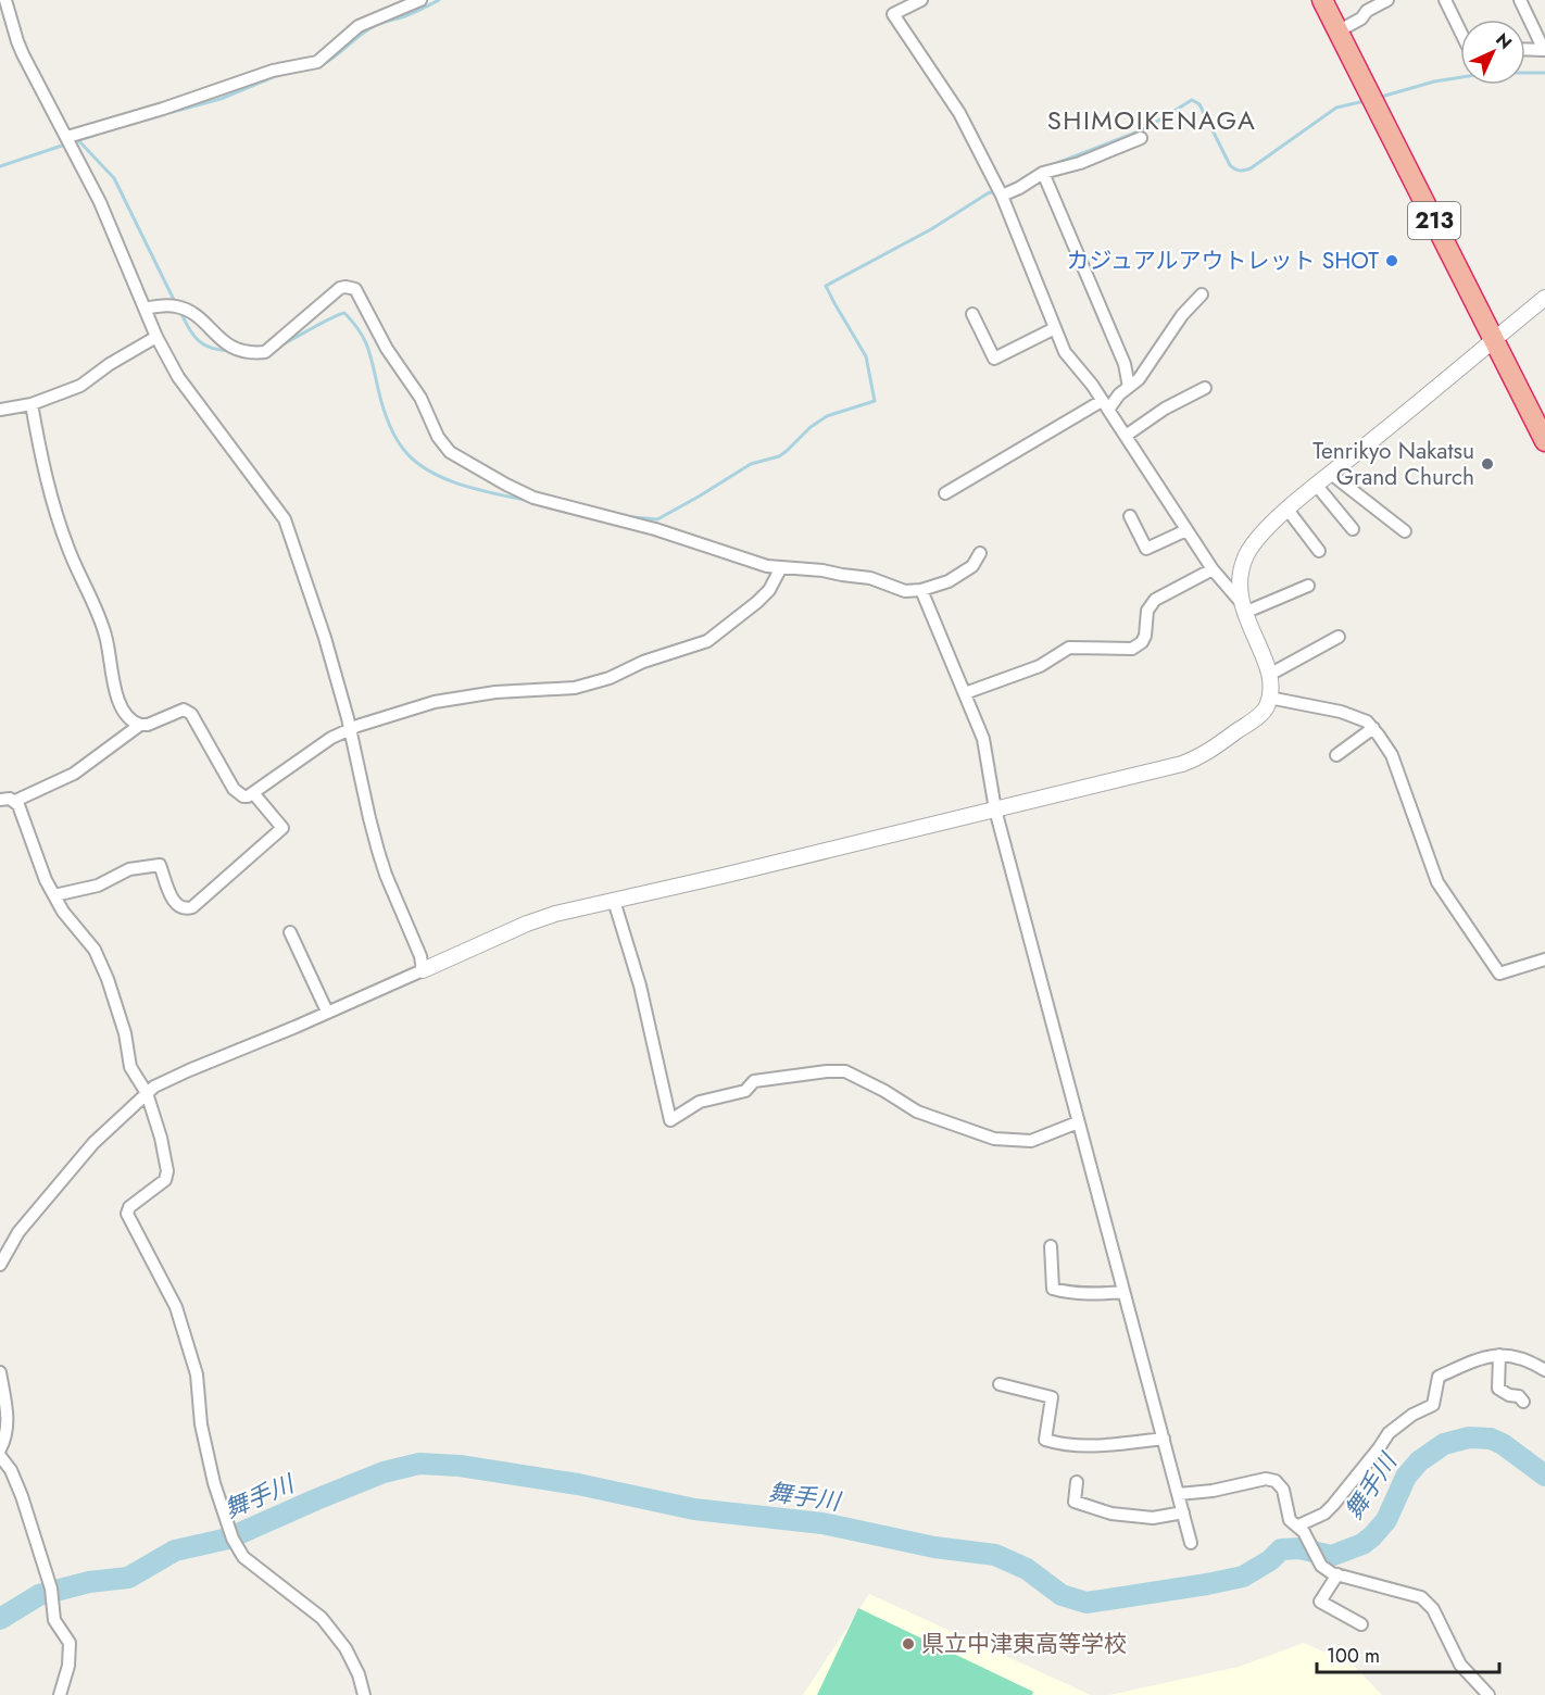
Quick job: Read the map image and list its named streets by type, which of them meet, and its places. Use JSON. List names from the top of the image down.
{
  "streets": {
    "highway": ["213"]
  },
  "districts": ["SHIMOIKENAGA"],
  "water": ["舞手川"],
  "places": ["カジュアルアウトレット SHOT", "Tenrikyo Nakatsu Grand Church", "県立中津東高等学校"],
  "scale_bar": "100 m",
  "north": "top right"
}
